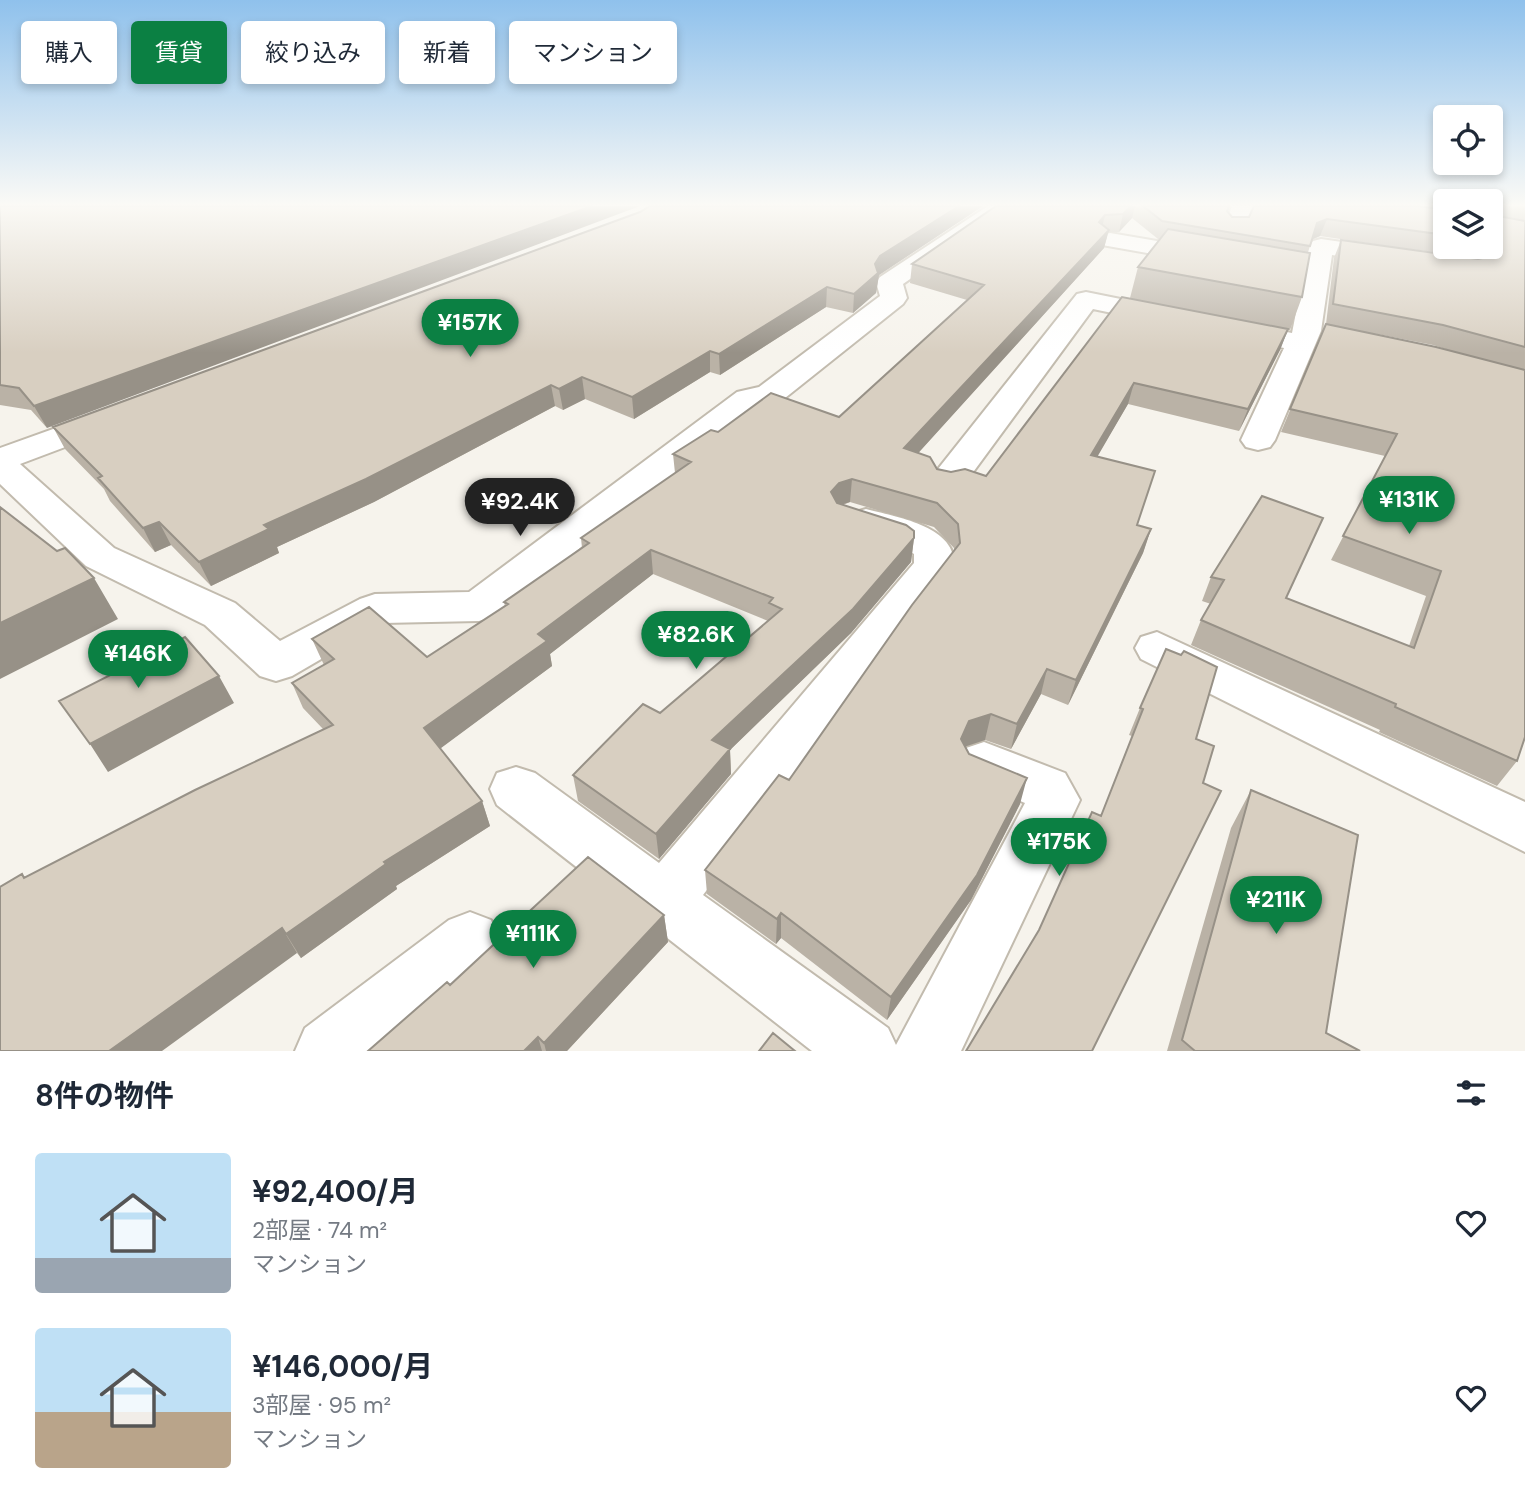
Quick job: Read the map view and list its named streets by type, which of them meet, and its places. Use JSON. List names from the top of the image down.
{
  "page": {
    "chip": [
      "購入",
      "賃貸",
      "絞り込み",
      "新着",
      "マンション"
    ],
    "price": [
      "¥157K",
      "¥131K",
      "¥92.4K",
      "¥82.6K",
      "¥146K",
      "¥175K",
      "¥211K",
      "¥111K"
    ],
    "heading": "8件の物件",
    "list": [
      {
        "name": "¥92,400/月",
        "note": "2部屋 · 74 m² · マンション"
      },
      {
        "name": "¥146,000/月",
        "note": "3部屋 · 95 m² · マンション"
      }
    ]
  }
}
